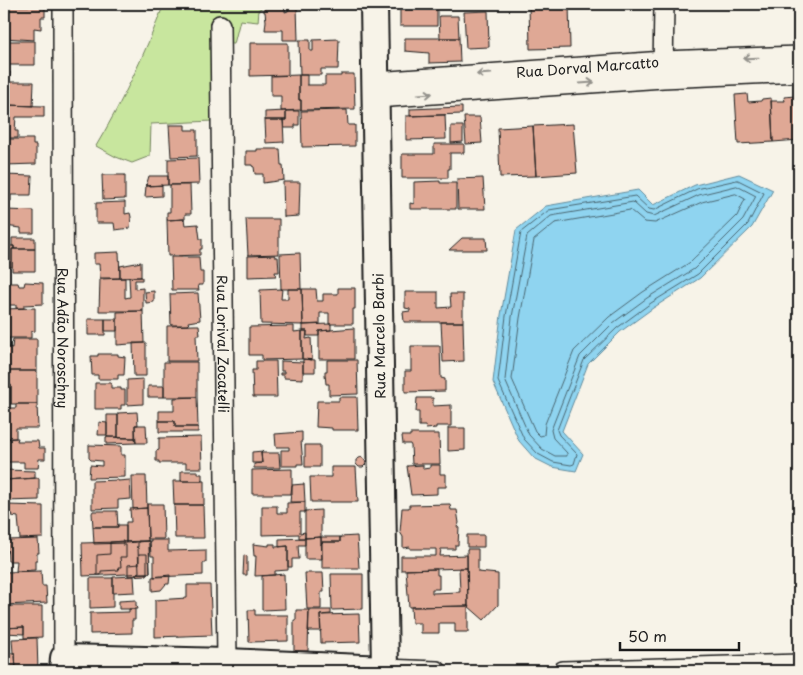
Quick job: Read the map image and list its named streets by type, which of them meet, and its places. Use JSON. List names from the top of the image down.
{
  "streets": {
    "street": [
      "Rua Dorval Marcatto",
      "Rua Marcelo Barbi",
      "Rua Adão Noroschny",
      "Rua Lorival Zocatelli"
    ]
  },
  "crossings": [
    ["Rua Dorval Marcatto", "Rua Marcelo Barbi"]
  ],
  "scale_bar": "50 m"
}
